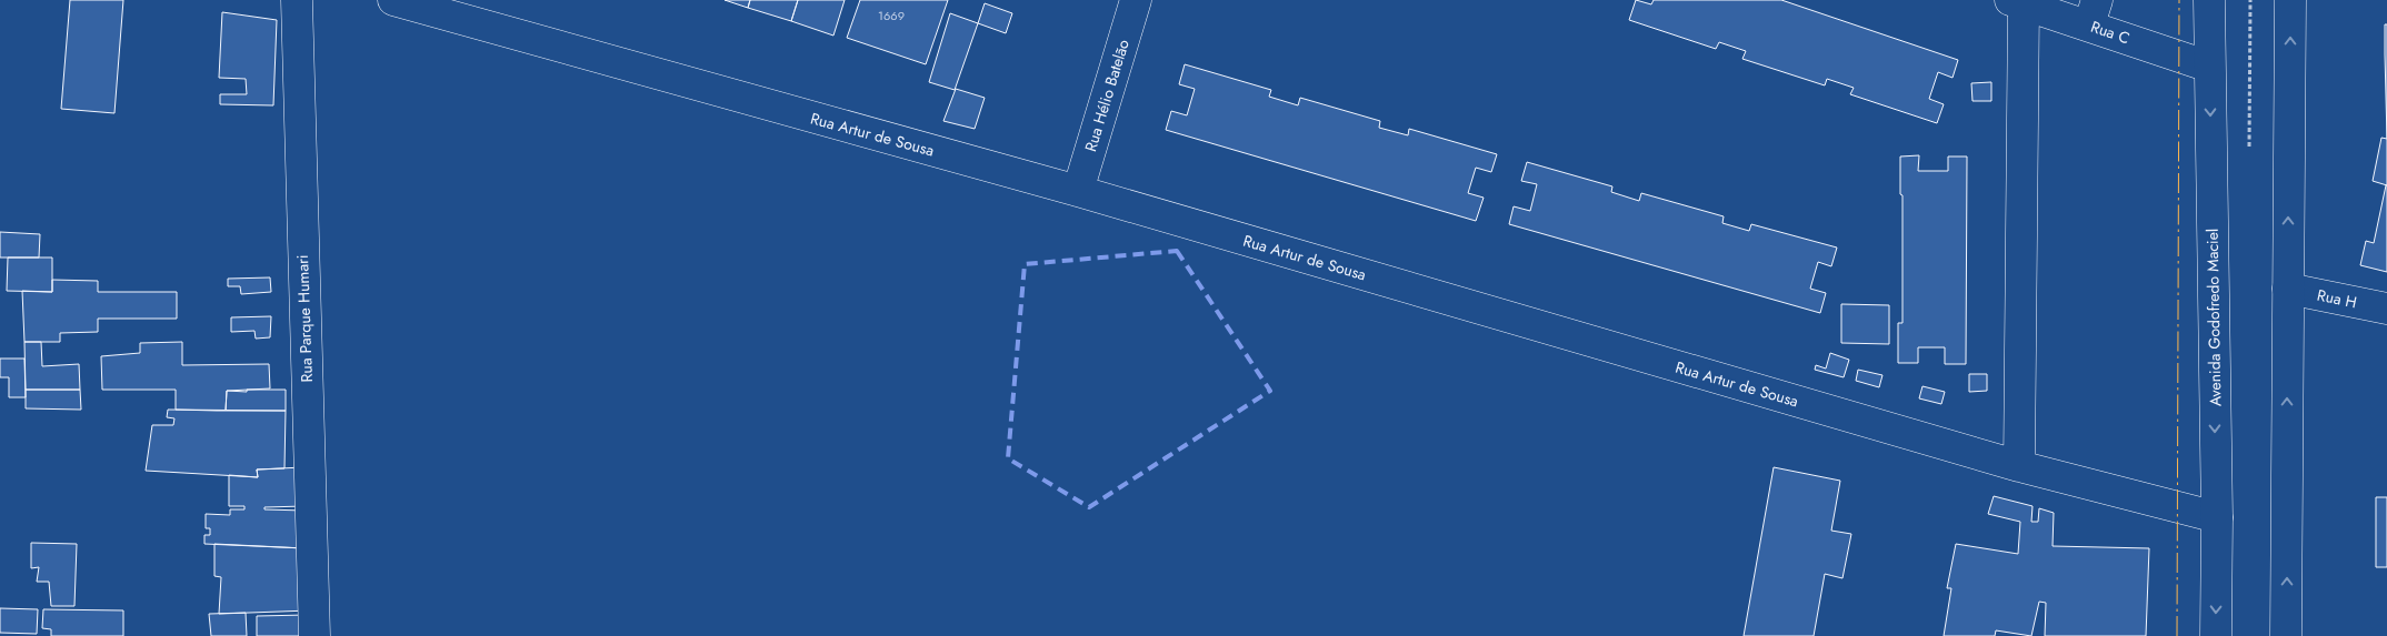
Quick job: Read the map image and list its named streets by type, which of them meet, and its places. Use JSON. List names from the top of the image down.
{
  "streets": {
    "street": [
      "Rua C",
      "Rua Hélio Batelão",
      "Rua Artur de Sousa",
      "Rua H",
      "Avenida Godofredo Maciel",
      "Rua Parque Humari"
    ]
  },
  "crossings": [
    ["Rua C", "Avenida Godofredo Maciel"],
    ["Rua Hélio Batelão", "Rua Artur de Sousa"],
    ["Rua Artur de Sousa", "Avenida Godofredo Maciel"]
  ],
  "house_numbers": ["1669"]
}
